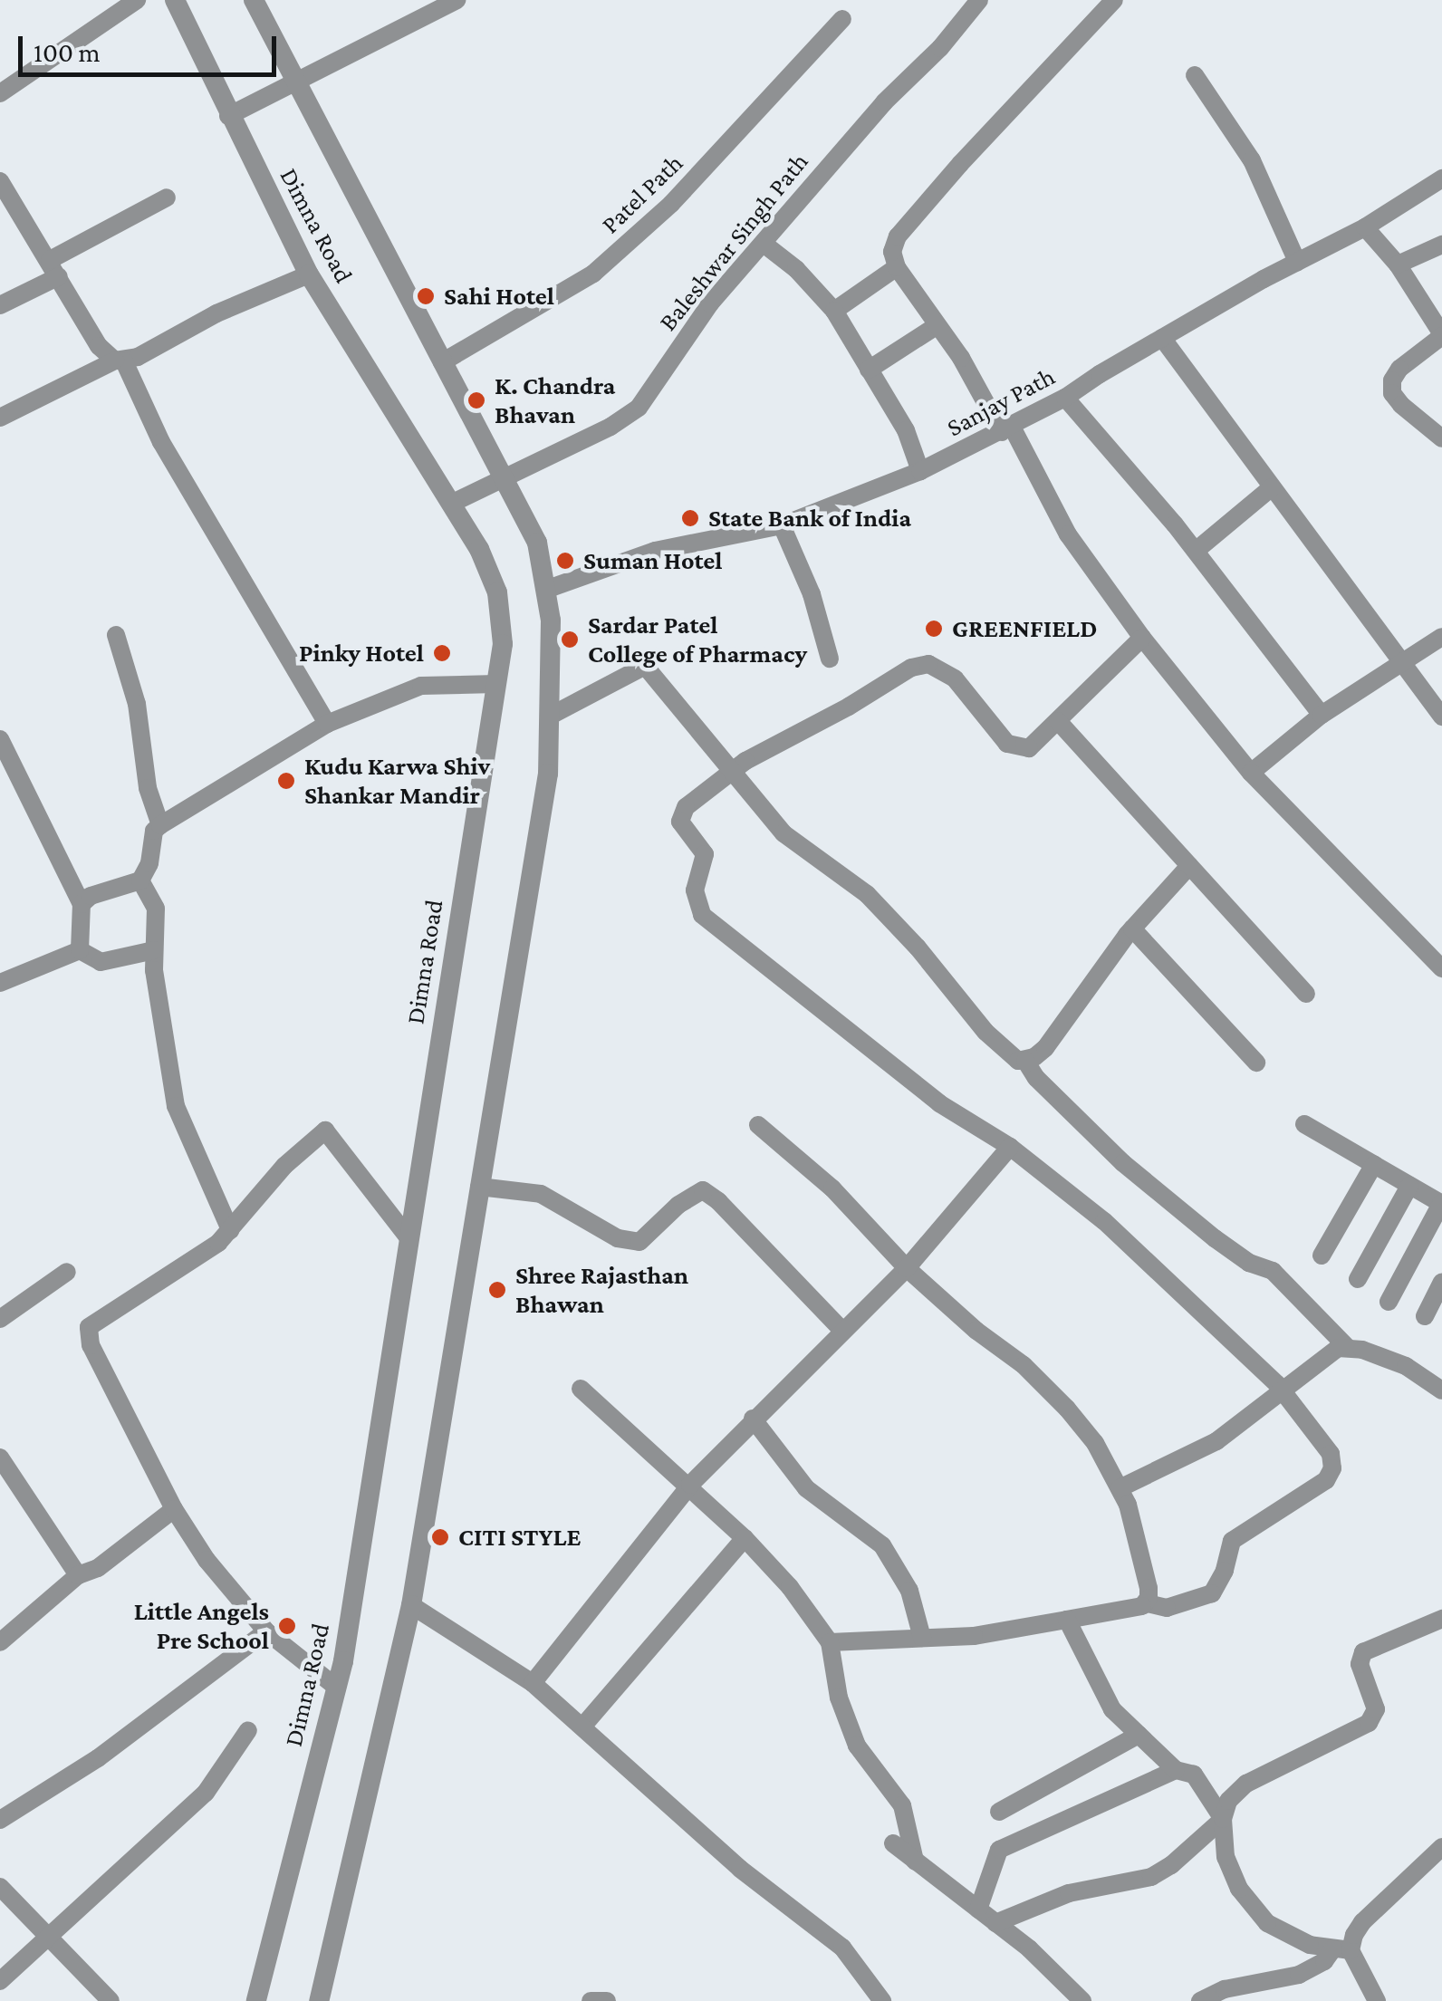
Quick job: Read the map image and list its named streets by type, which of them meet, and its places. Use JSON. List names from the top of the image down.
{
  "streets": {
    "street": [
      "Patel Path",
      "Dimna Road",
      "Baleshwar Singh Path",
      "Sanjay Path"
    ]
  },
  "crossings": [
    ["Dimna Road", "Baleshwar Singh Path"]
  ],
  "places": [
    "Sahi Hotel",
    "K. Chandra Bhavan",
    "State Bank of India",
    "Suman Hotel",
    "GREENFIELD",
    "Sardar Patel College of Pharmacy",
    "Pinky Hotel",
    "Kudu Karwa Shiv Shankar Mandir",
    "Shree Rajasthan Bhawan",
    "CITI STYLE",
    "Little Angels Pre School"
  ],
  "scale_bar": "100 m"
}
